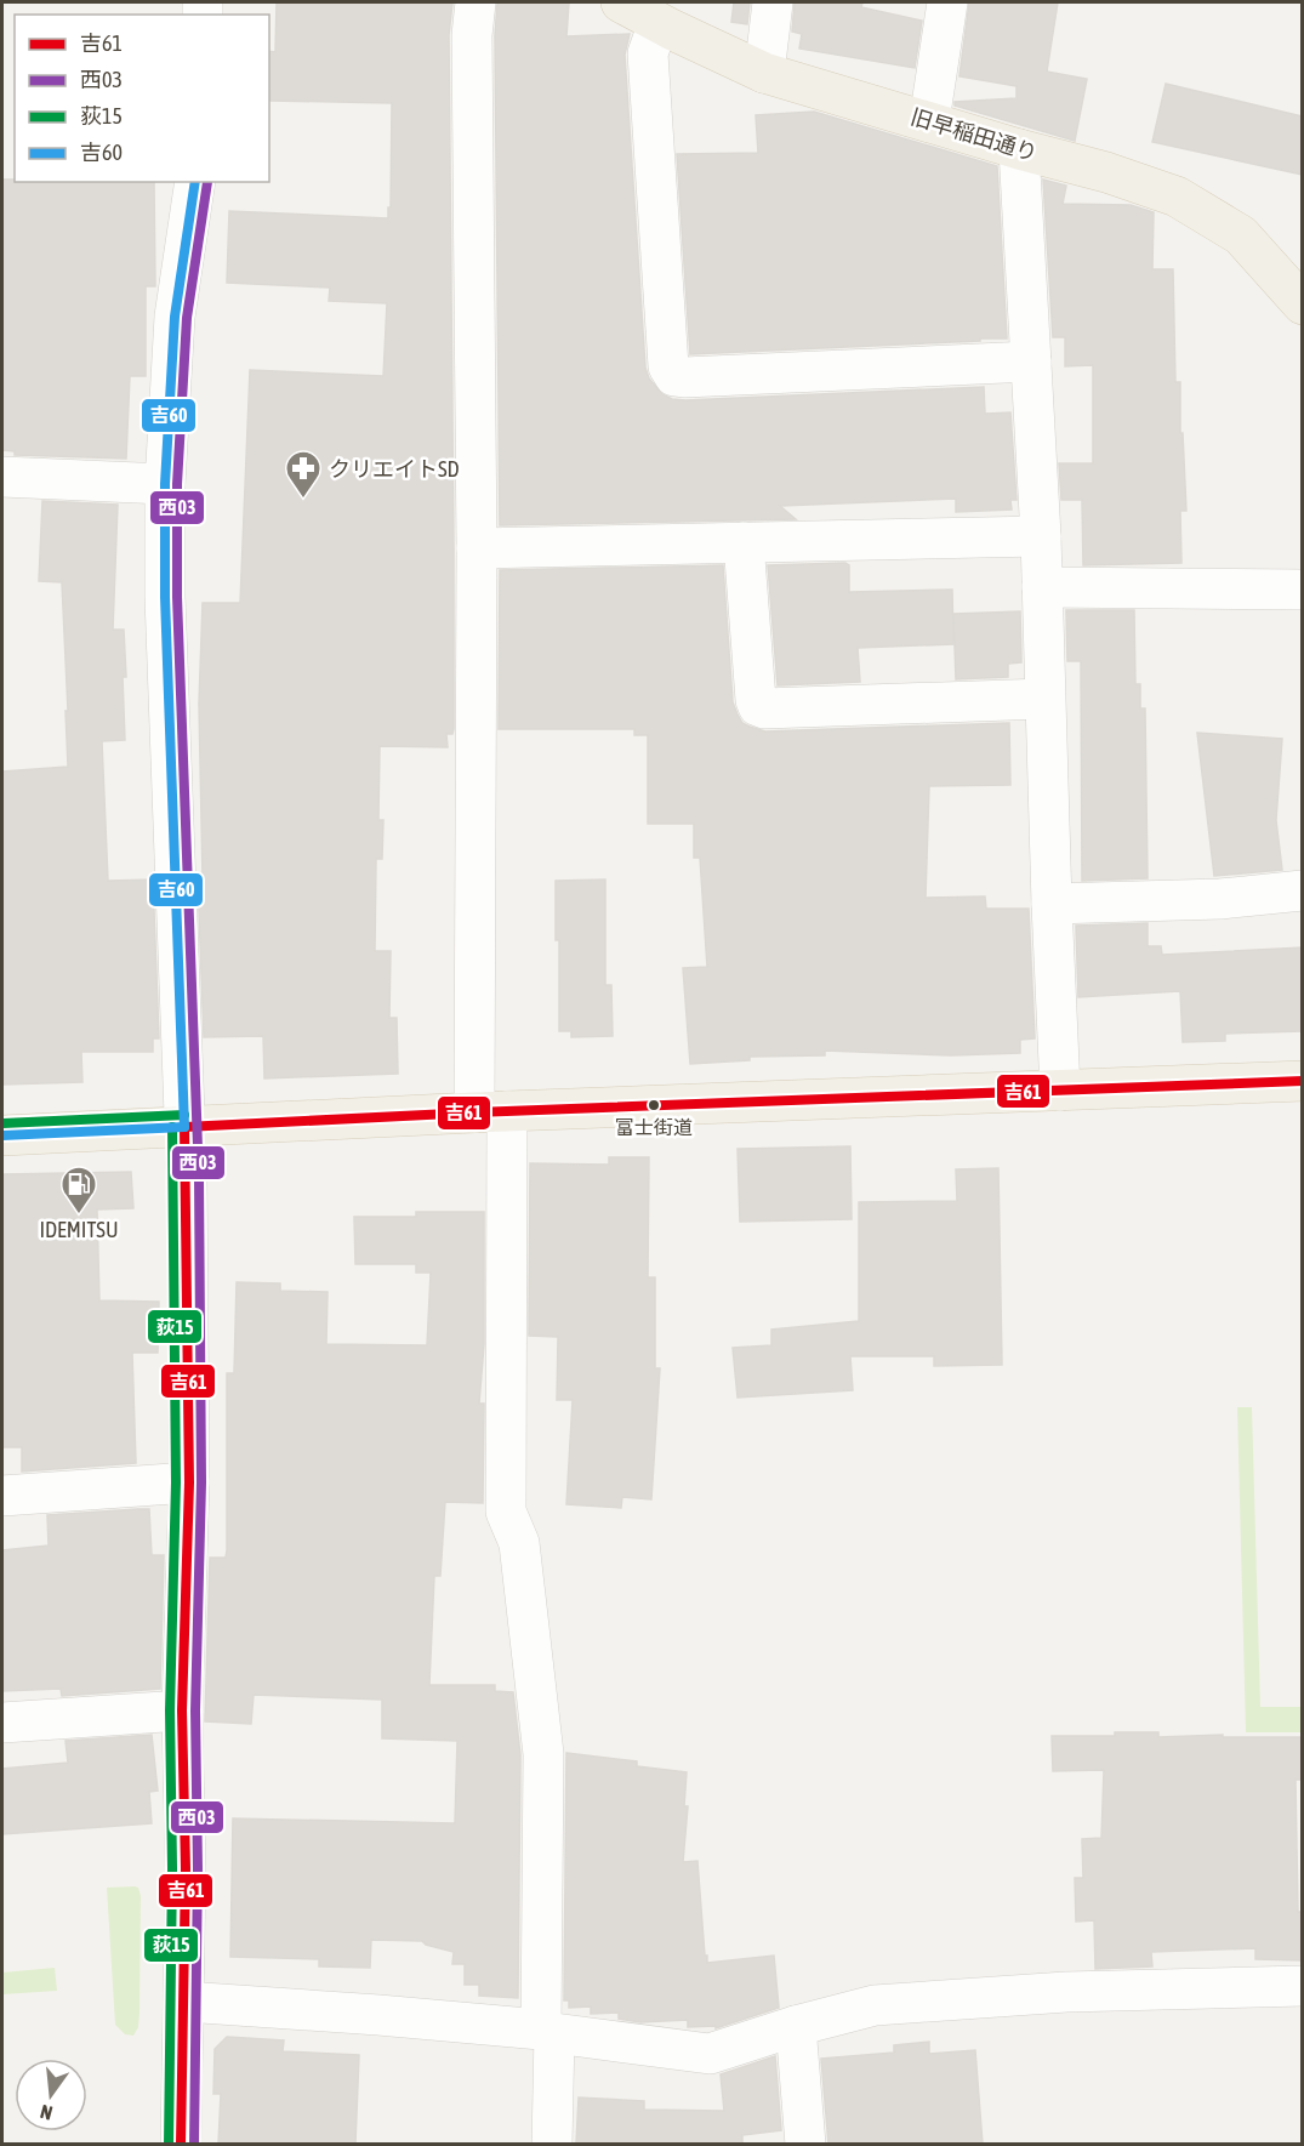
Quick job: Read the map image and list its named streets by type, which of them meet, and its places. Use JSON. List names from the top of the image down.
{
  "streets": {
    "main road": ["旧早稲田通り"]
  },
  "places": {
    "pharmacy": ["クリエイトSD"],
    "other": ["富士街道"],
    "fuel station": ["IDEMITSU"]
  },
  "lines": [
    "transit line 西03",
    "transit line 吉60",
    "transit line 吉61",
    "transit line 荻15"
  ],
  "legend": [
    "吉61",
    "西03",
    "荻15",
    "吉60"
  ],
  "north": "bottom"
}
